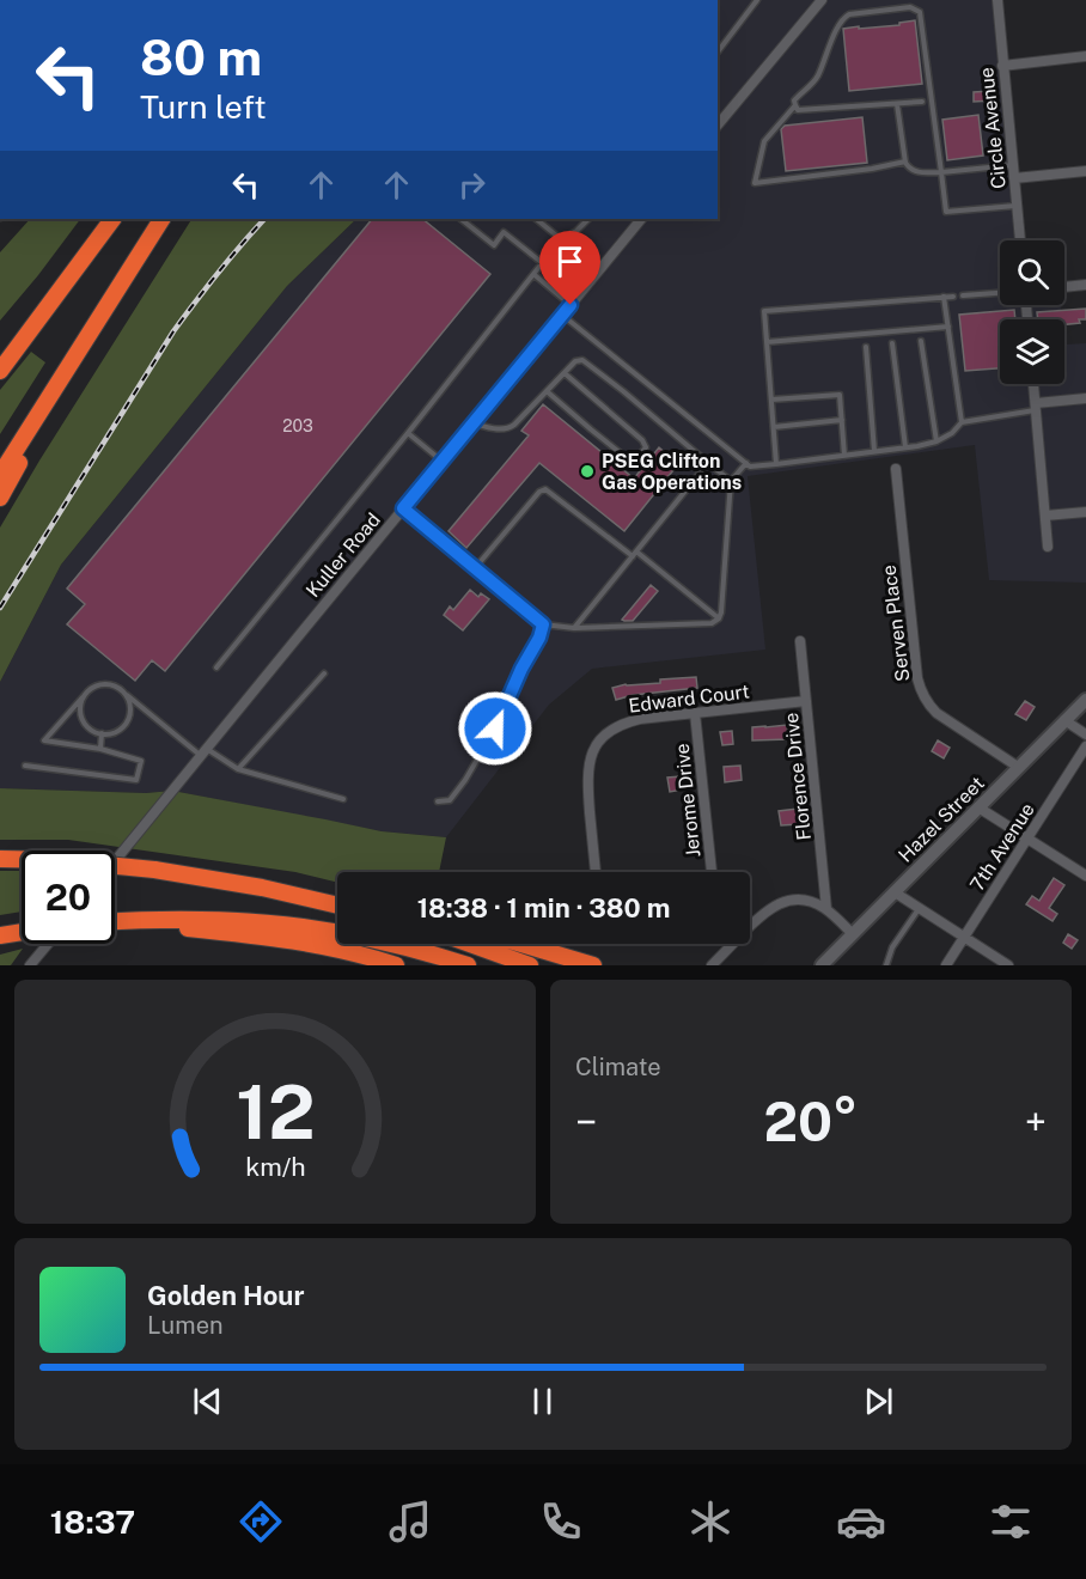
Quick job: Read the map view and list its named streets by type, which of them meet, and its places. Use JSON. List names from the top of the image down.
{
  "streets": {
    "street": [
      "Circle Avenue",
      "Kuller Road",
      "Serven Place",
      "Edward Court",
      "Florence Drive",
      "Jerome Drive",
      "Hazel Street",
      "7th Avenue"
    ]
  },
  "crossings": [
    ["Serven Place", "Hazel Street"],
    ["Edward Court", "Florence Drive"],
    ["Edward Court", "Jerome Drive"]
  ],
  "places": ["PSEG Clifton Gas Operations"],
  "house_numbers": ["203"],
  "page": {
    "turn": ["80 m", "Turn left"],
    "limit": "20",
    "trip": "18:38 · 1 min · 380 m",
    "tile": "Climate",
    "heat": ["−", "20°", "+"],
    "song": ["Golden Hour", "Lumen"],
    "tabs": "18:37",
    "gauge": ["12", "km/h"]
  }
}
